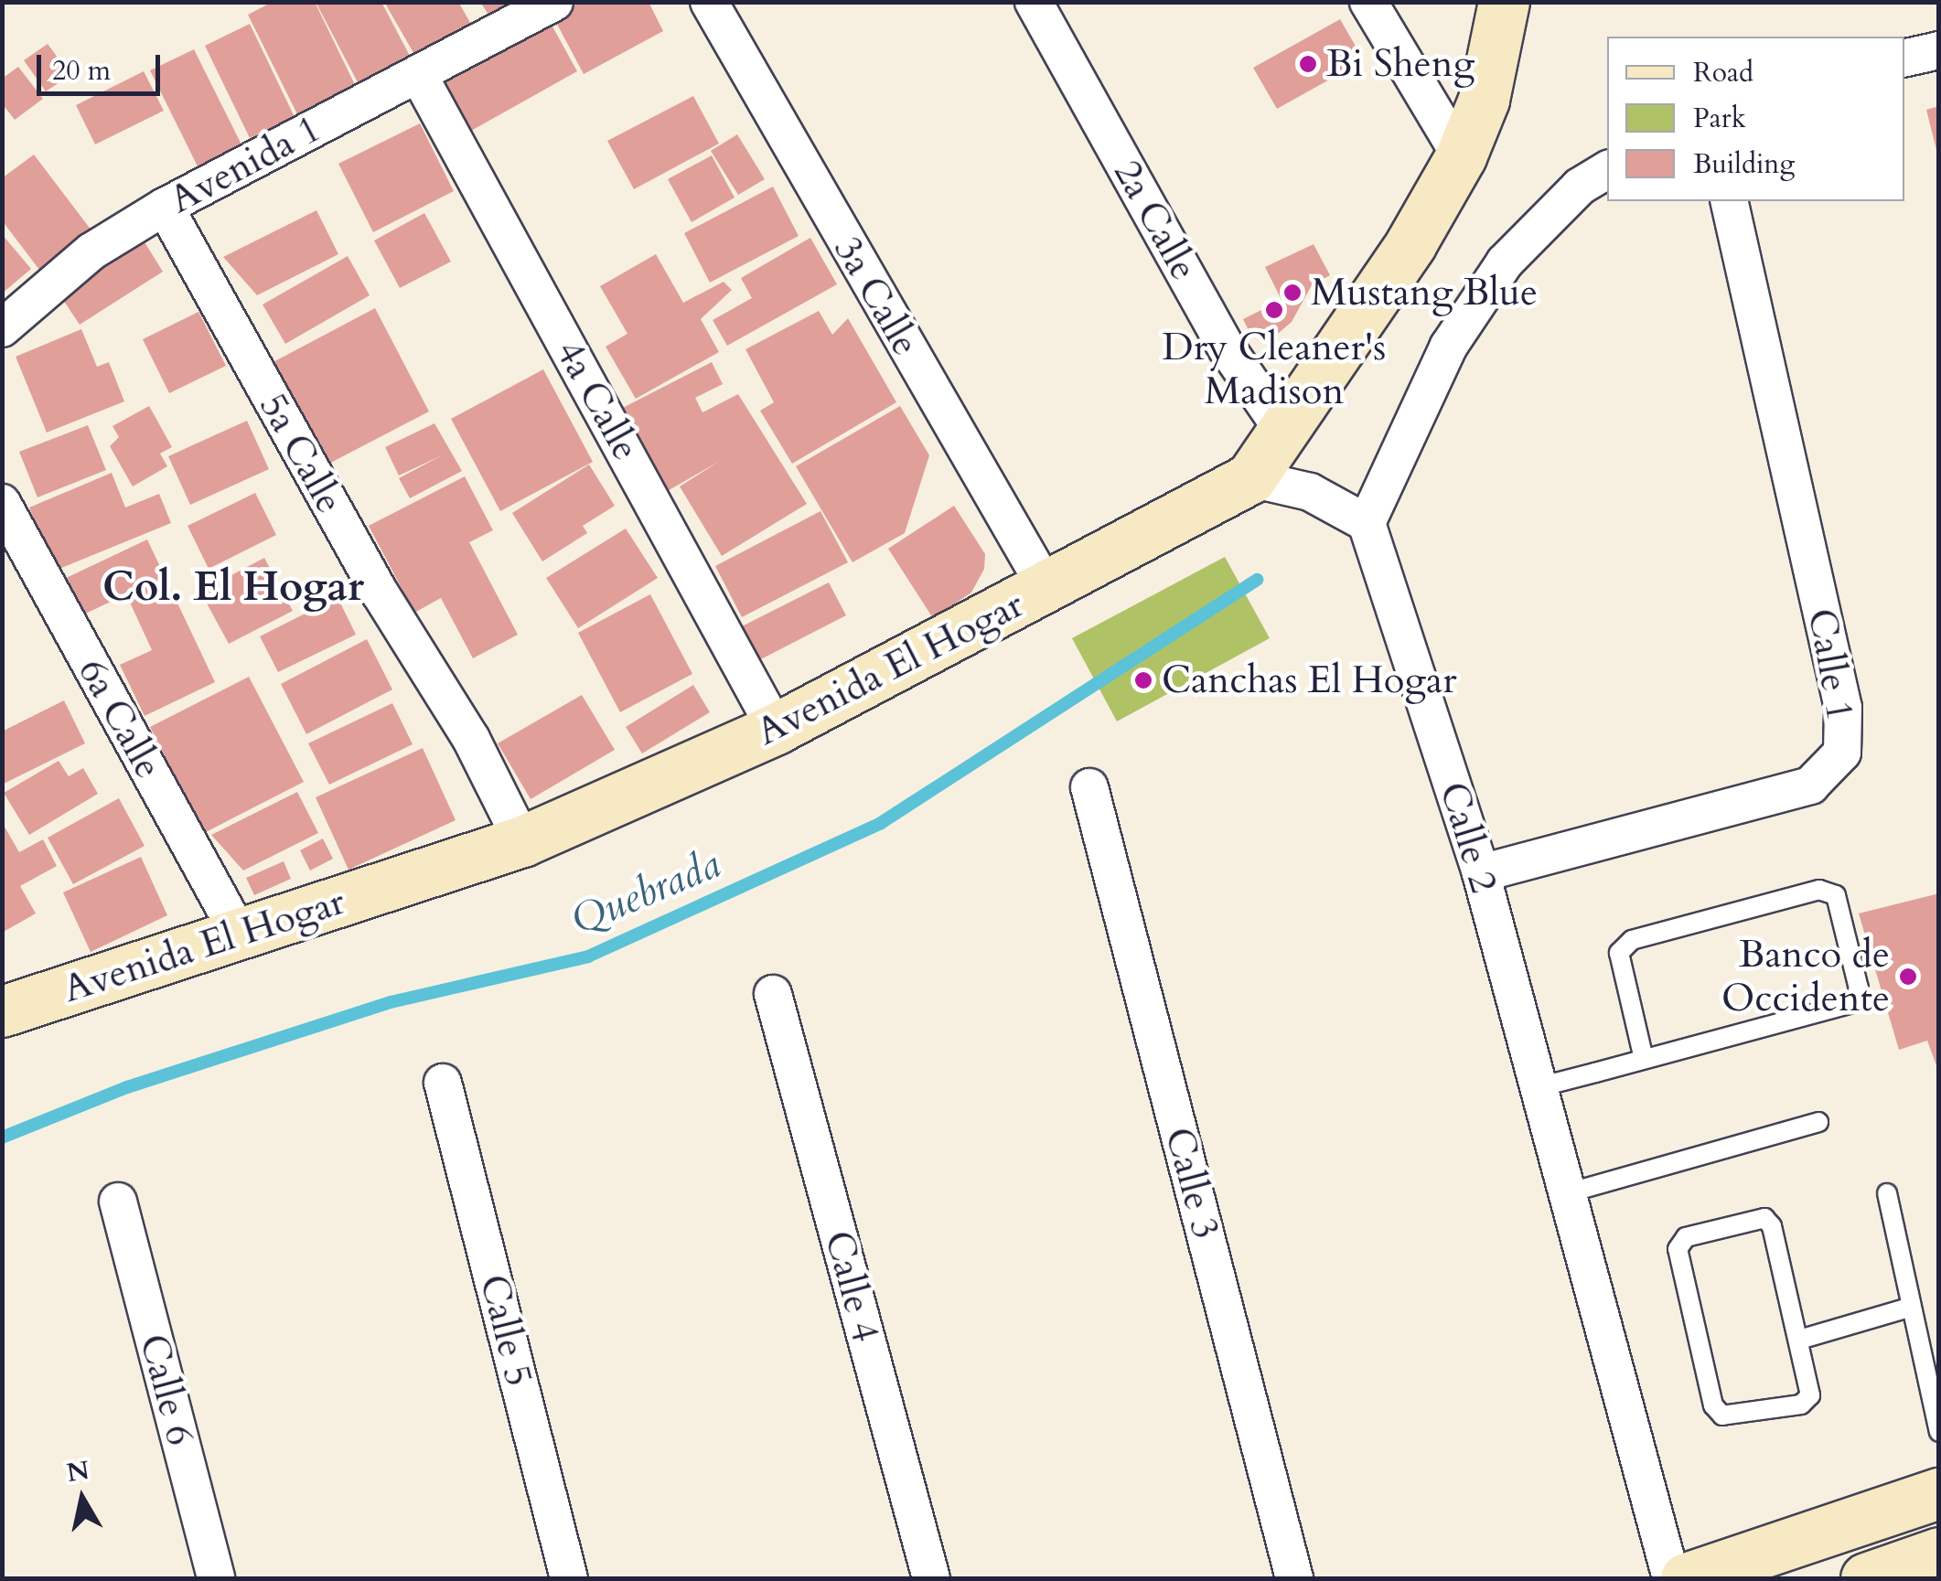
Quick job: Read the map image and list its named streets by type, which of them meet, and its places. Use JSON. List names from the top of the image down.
{
  "streets": {
    "street": [
      "Avenida 1",
      "2a Calle",
      "3a Calle",
      "4a Calle",
      "5a Calle",
      "Calle 1",
      "Avenida El Hogar",
      "6a Calle",
      "Calle 2",
      "Calle 3",
      "Calle 4",
      "Calle 5",
      "Calle 6"
    ]
  },
  "crossings": [
    ["Avenida 1", "4a Calle"],
    ["Avenida 1", "5a Calle"],
    ["2a Calle", "Avenida El Hogar"],
    ["3a Calle", "Avenida El Hogar"],
    ["4a Calle", "Avenida El Hogar"],
    ["5a Calle", "Avenida El Hogar"],
    ["Calle 1", "Calle 2"],
    ["Avenida El Hogar", "6a Calle"]
  ],
  "districts": ["Col. El Hogar"],
  "water": ["Quebrada"],
  "places": [
    "Bi Sheng",
    "Mustang Blue",
    "Dry Cleaner's Madison",
    "Canchas El Hogar",
    "Banco de Occidente"
  ],
  "legend": ["Road", "Park", "Building"],
  "scale_bar": "20 m",
  "north": "top"
}
